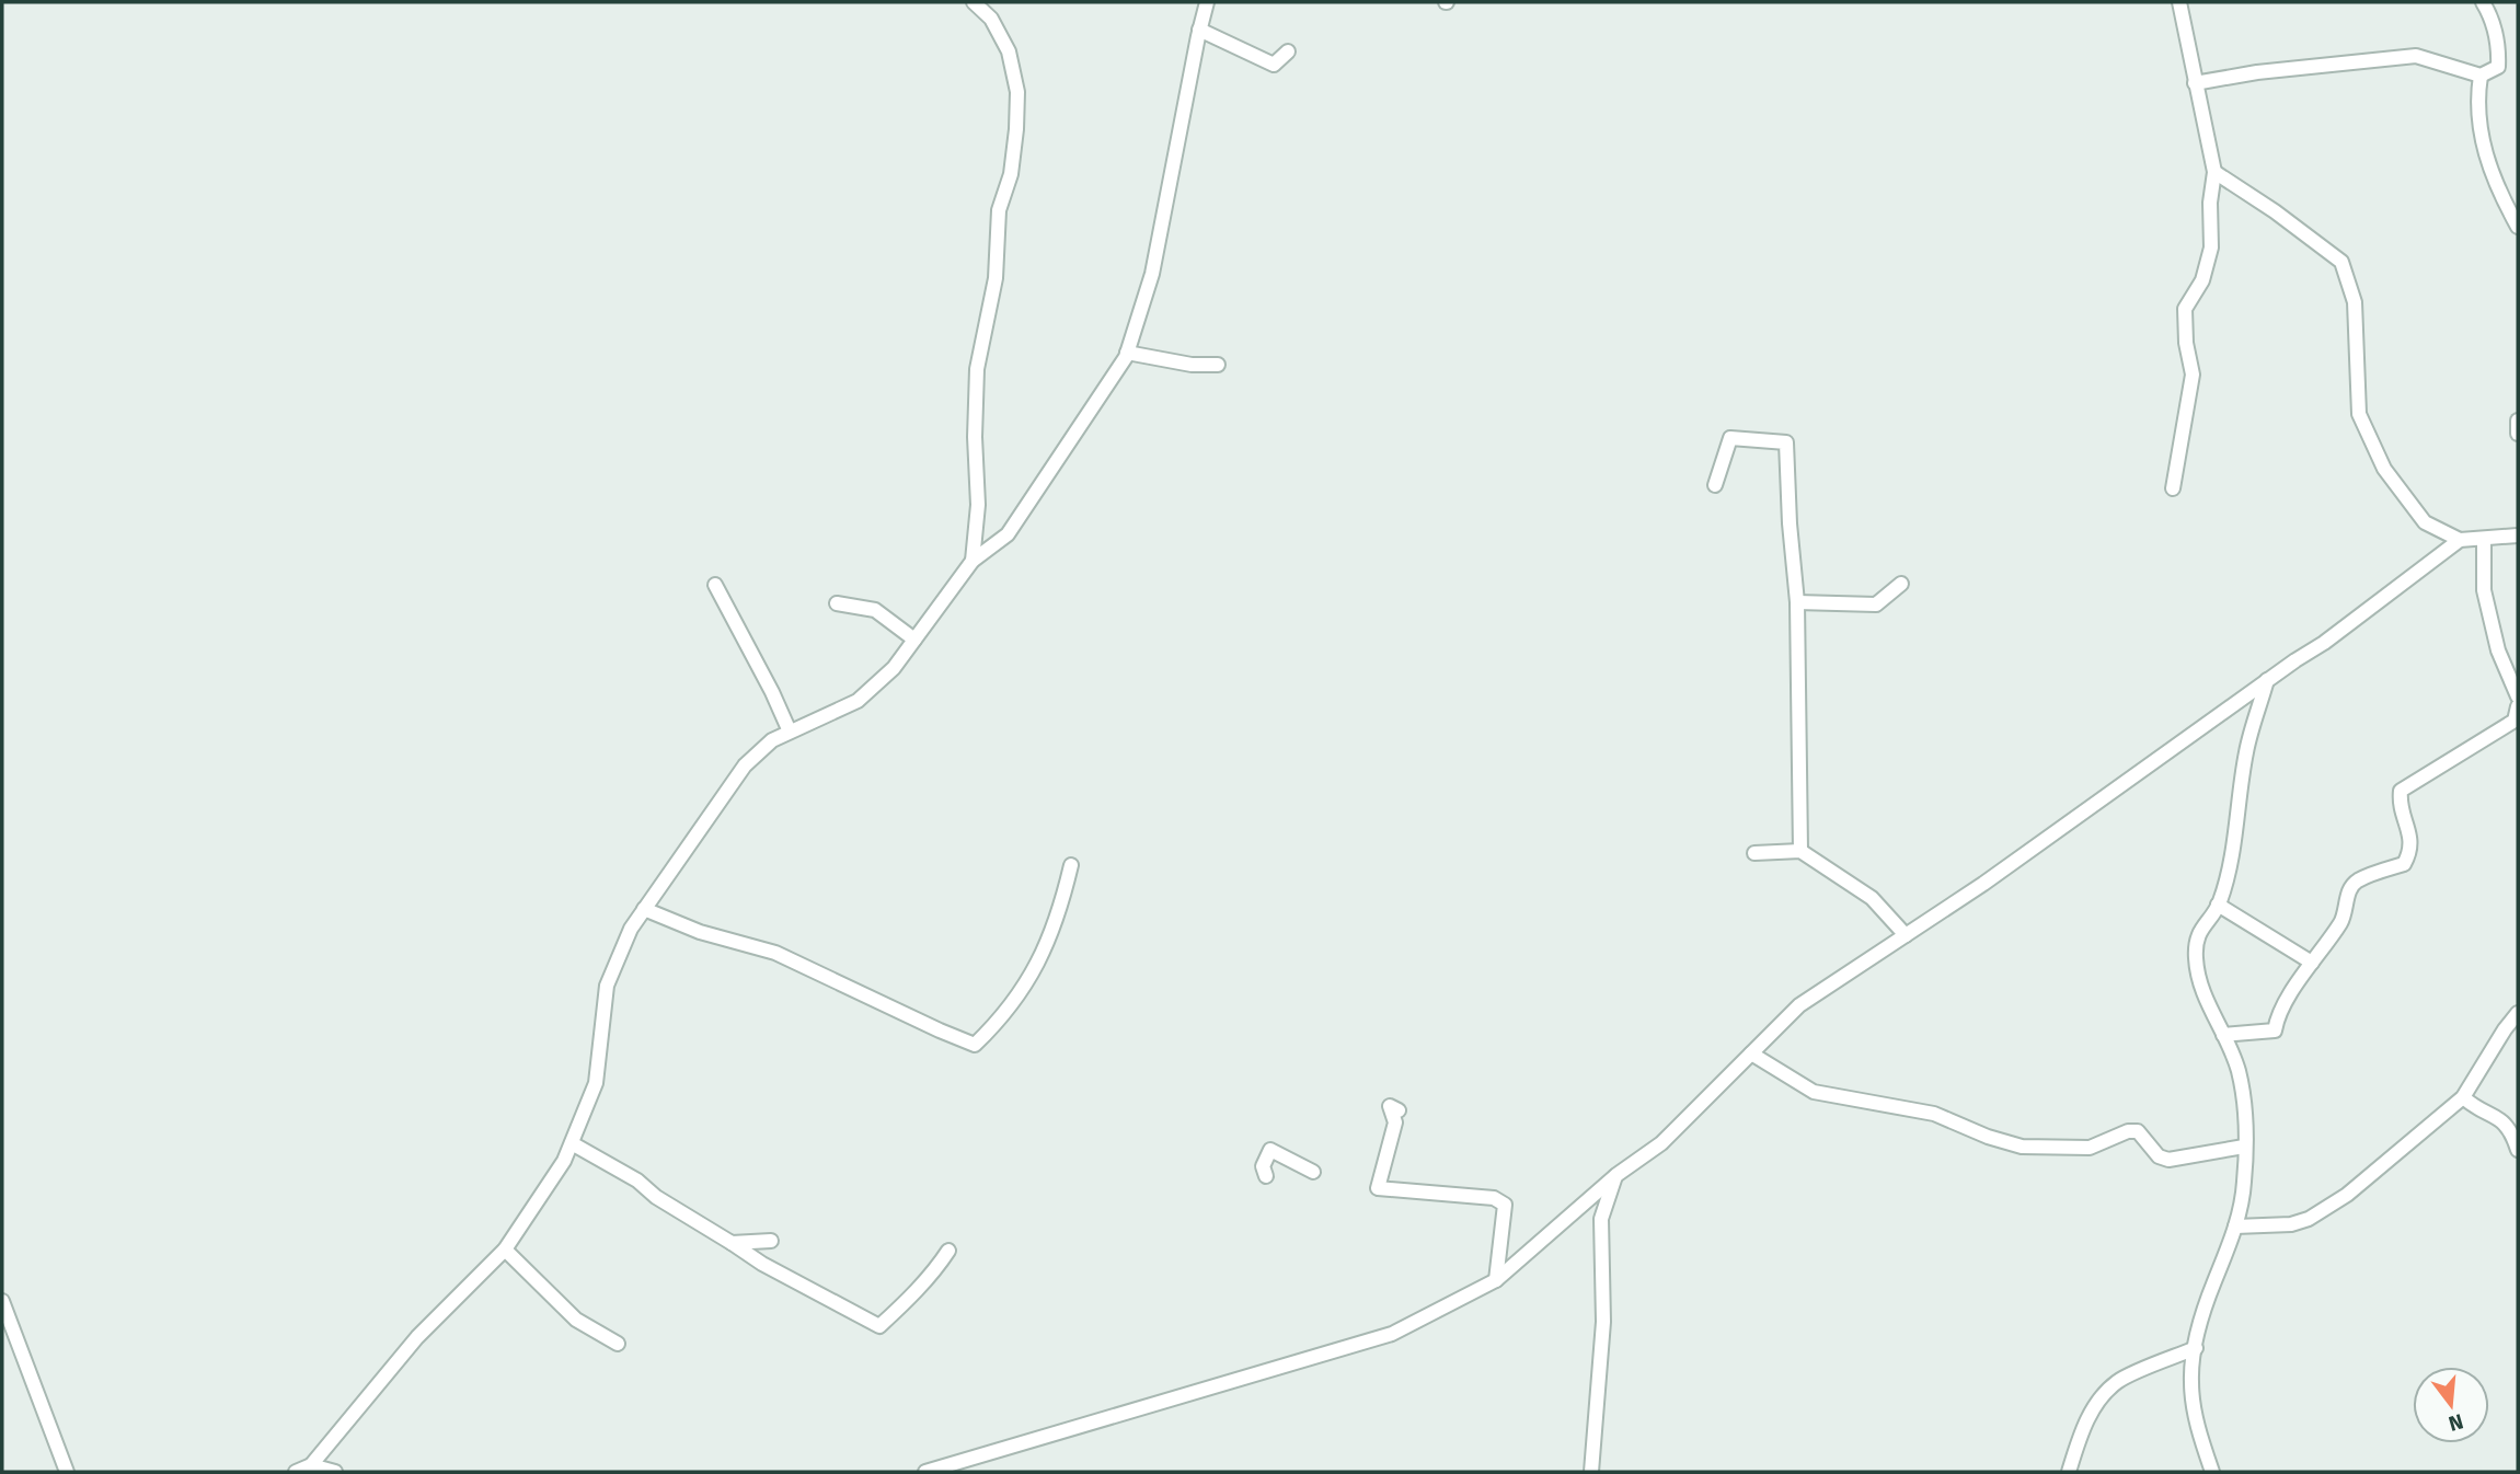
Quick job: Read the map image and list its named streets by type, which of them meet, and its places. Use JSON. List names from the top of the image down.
{
  "north": "bottom"
}
